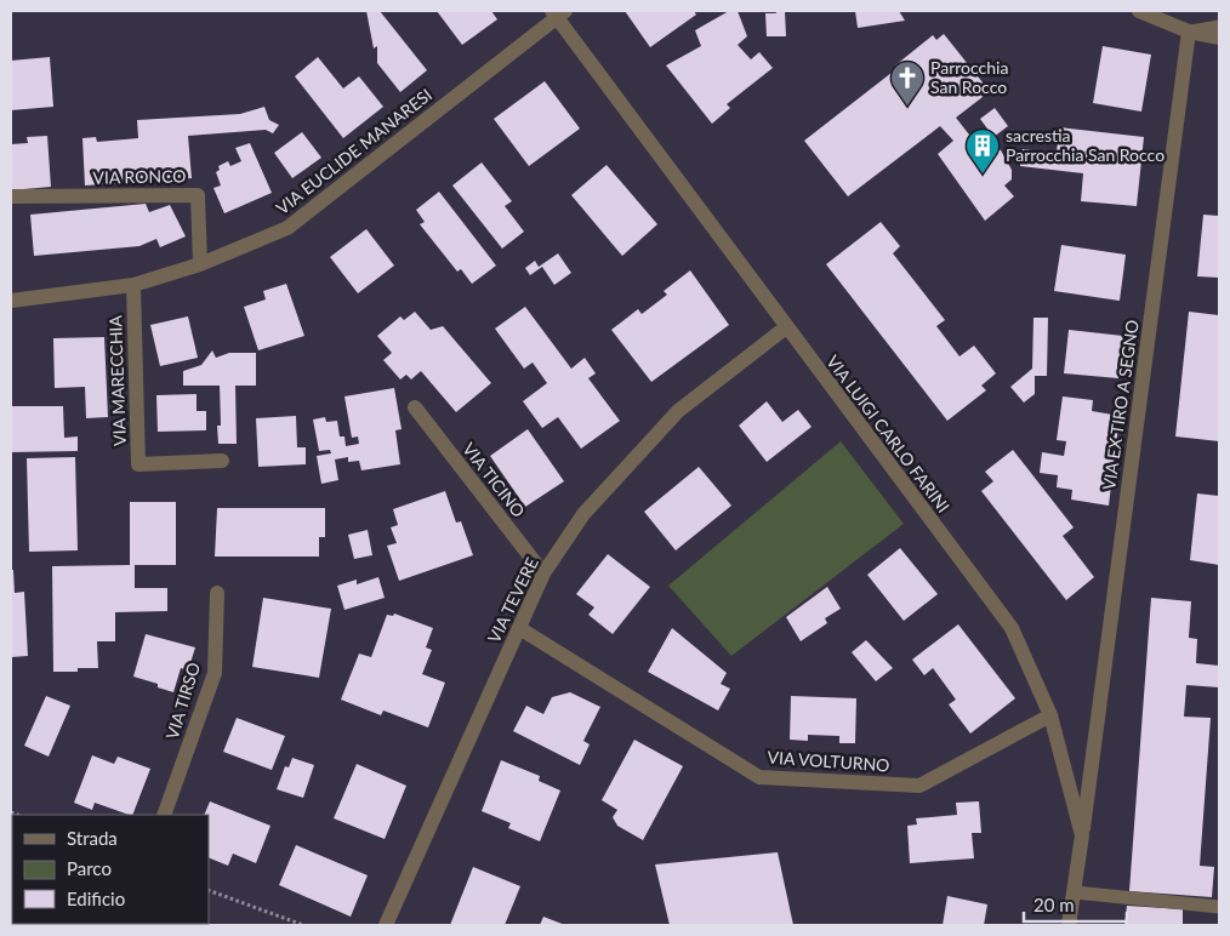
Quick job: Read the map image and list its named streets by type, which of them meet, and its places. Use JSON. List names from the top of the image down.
{
  "streets": {
    "street": [
      "VIA EUCLIDE MANARESI",
      "VIA RONCO",
      "VIA MARECCHIA",
      "VIA EX TIRO A SEGNO",
      "VIA LUIGI CARLO FARINI",
      "VIA TICINO",
      "VIA TEVERE",
      "VIA TIRSO",
      "VIA VOLTURNO"
    ]
  },
  "crossings": [
    ["VIA EUCLIDE MANARESI", "VIA RONCO"],
    ["VIA EUCLIDE MANARESI", "VIA MARECCHIA"],
    ["VIA EUCLIDE MANARESI", "VIA LUIGI CARLO FARINI"],
    ["VIA EX TIRO A SEGNO", "VIA LUIGI CARLO FARINI"],
    ["VIA LUIGI CARLO FARINI", "VIA TEVERE"],
    ["VIA LUIGI CARLO FARINI", "VIA VOLTURNO"],
    ["VIA TICINO", "VIA TEVERE"],
    ["VIA TEVERE", "VIA VOLTURNO"]
  ],
  "places": {
    "church": ["Parrocchia San Rocco"],
    "building": ["sacrestia Parrocchia San Rocco"]
  },
  "legend": ["Strada", "Parco", "Edificio"],
  "scale_bar": "20 m"
}
